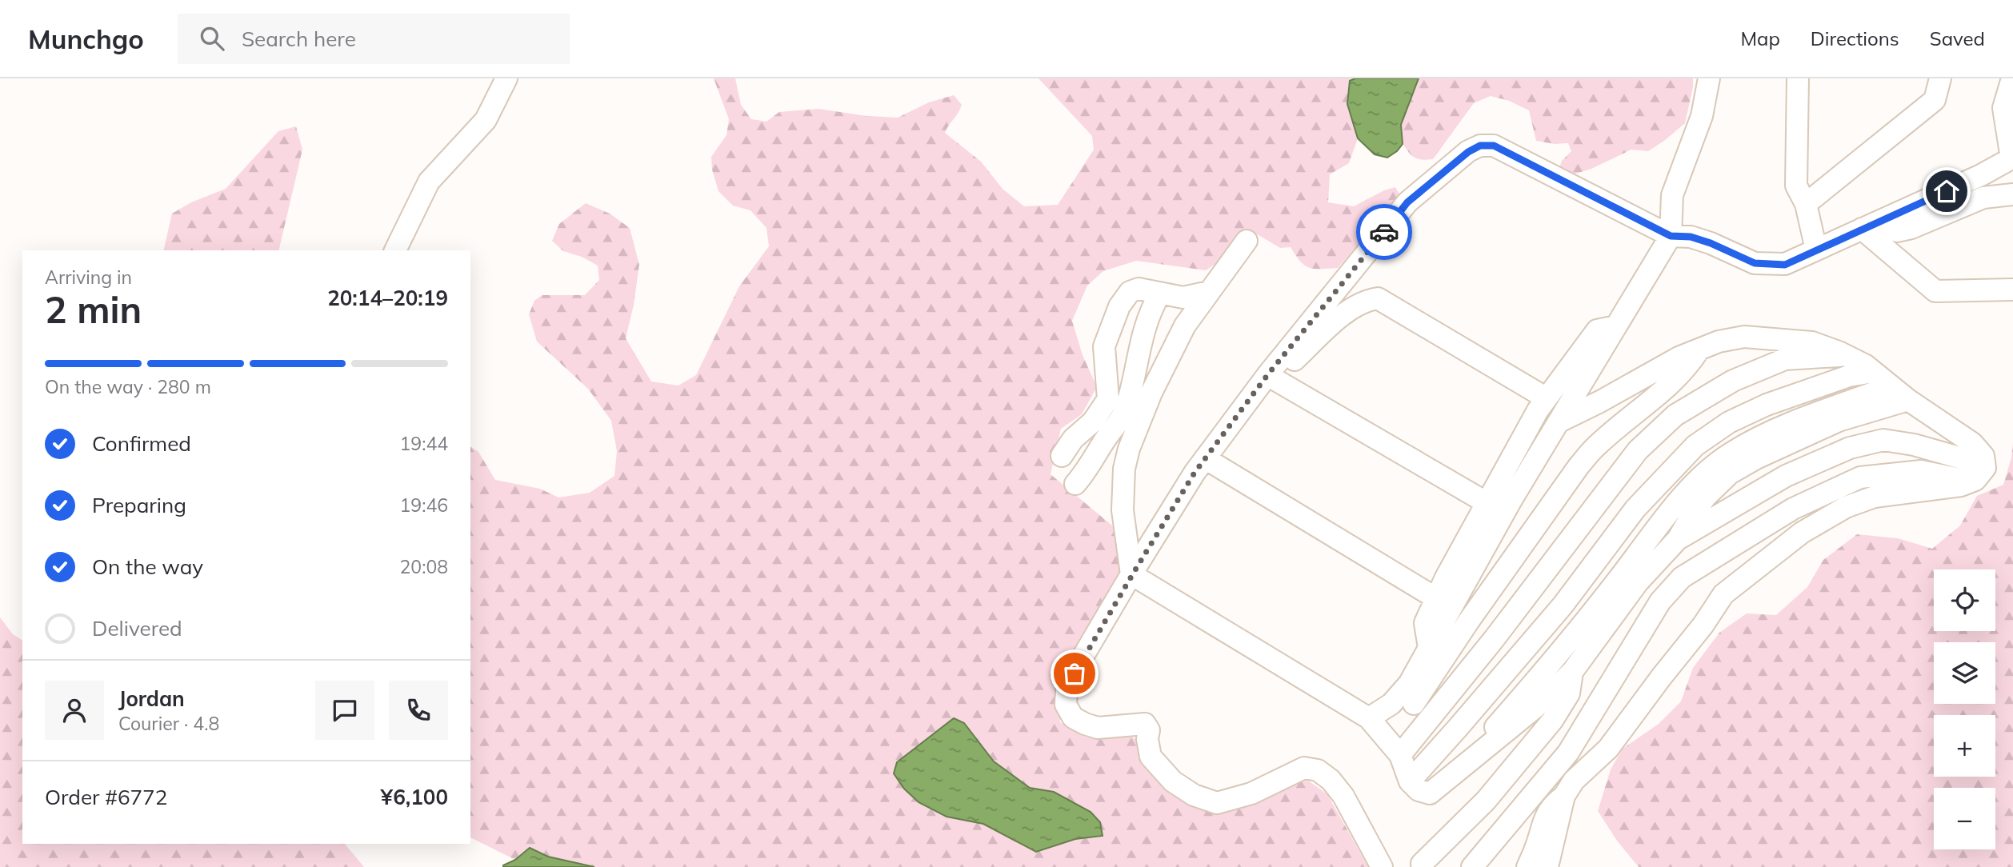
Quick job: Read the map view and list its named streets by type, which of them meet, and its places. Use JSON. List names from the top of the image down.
{
  "page": {
    "header": "Munchgo",
    "search": "Search here",
    "nav": ["Map", "Directions", "Saved"],
    "heading": ["2 min", "Arriving in", "20:14–20:19"],
    "panel": [
      "Jordan",
      "Courier · 4.8",
      "Order #6772",
      "¥6,100"
    ],
    "bar": "On the way · 280 m",
    "list": [
      ["Confirmed", "19:44"],
      ["Preparing", "19:46"],
      ["On the way", "20:08"],
      "Delivered"
    ],
    "map_buttons": ["+", "−"]
  }
}
